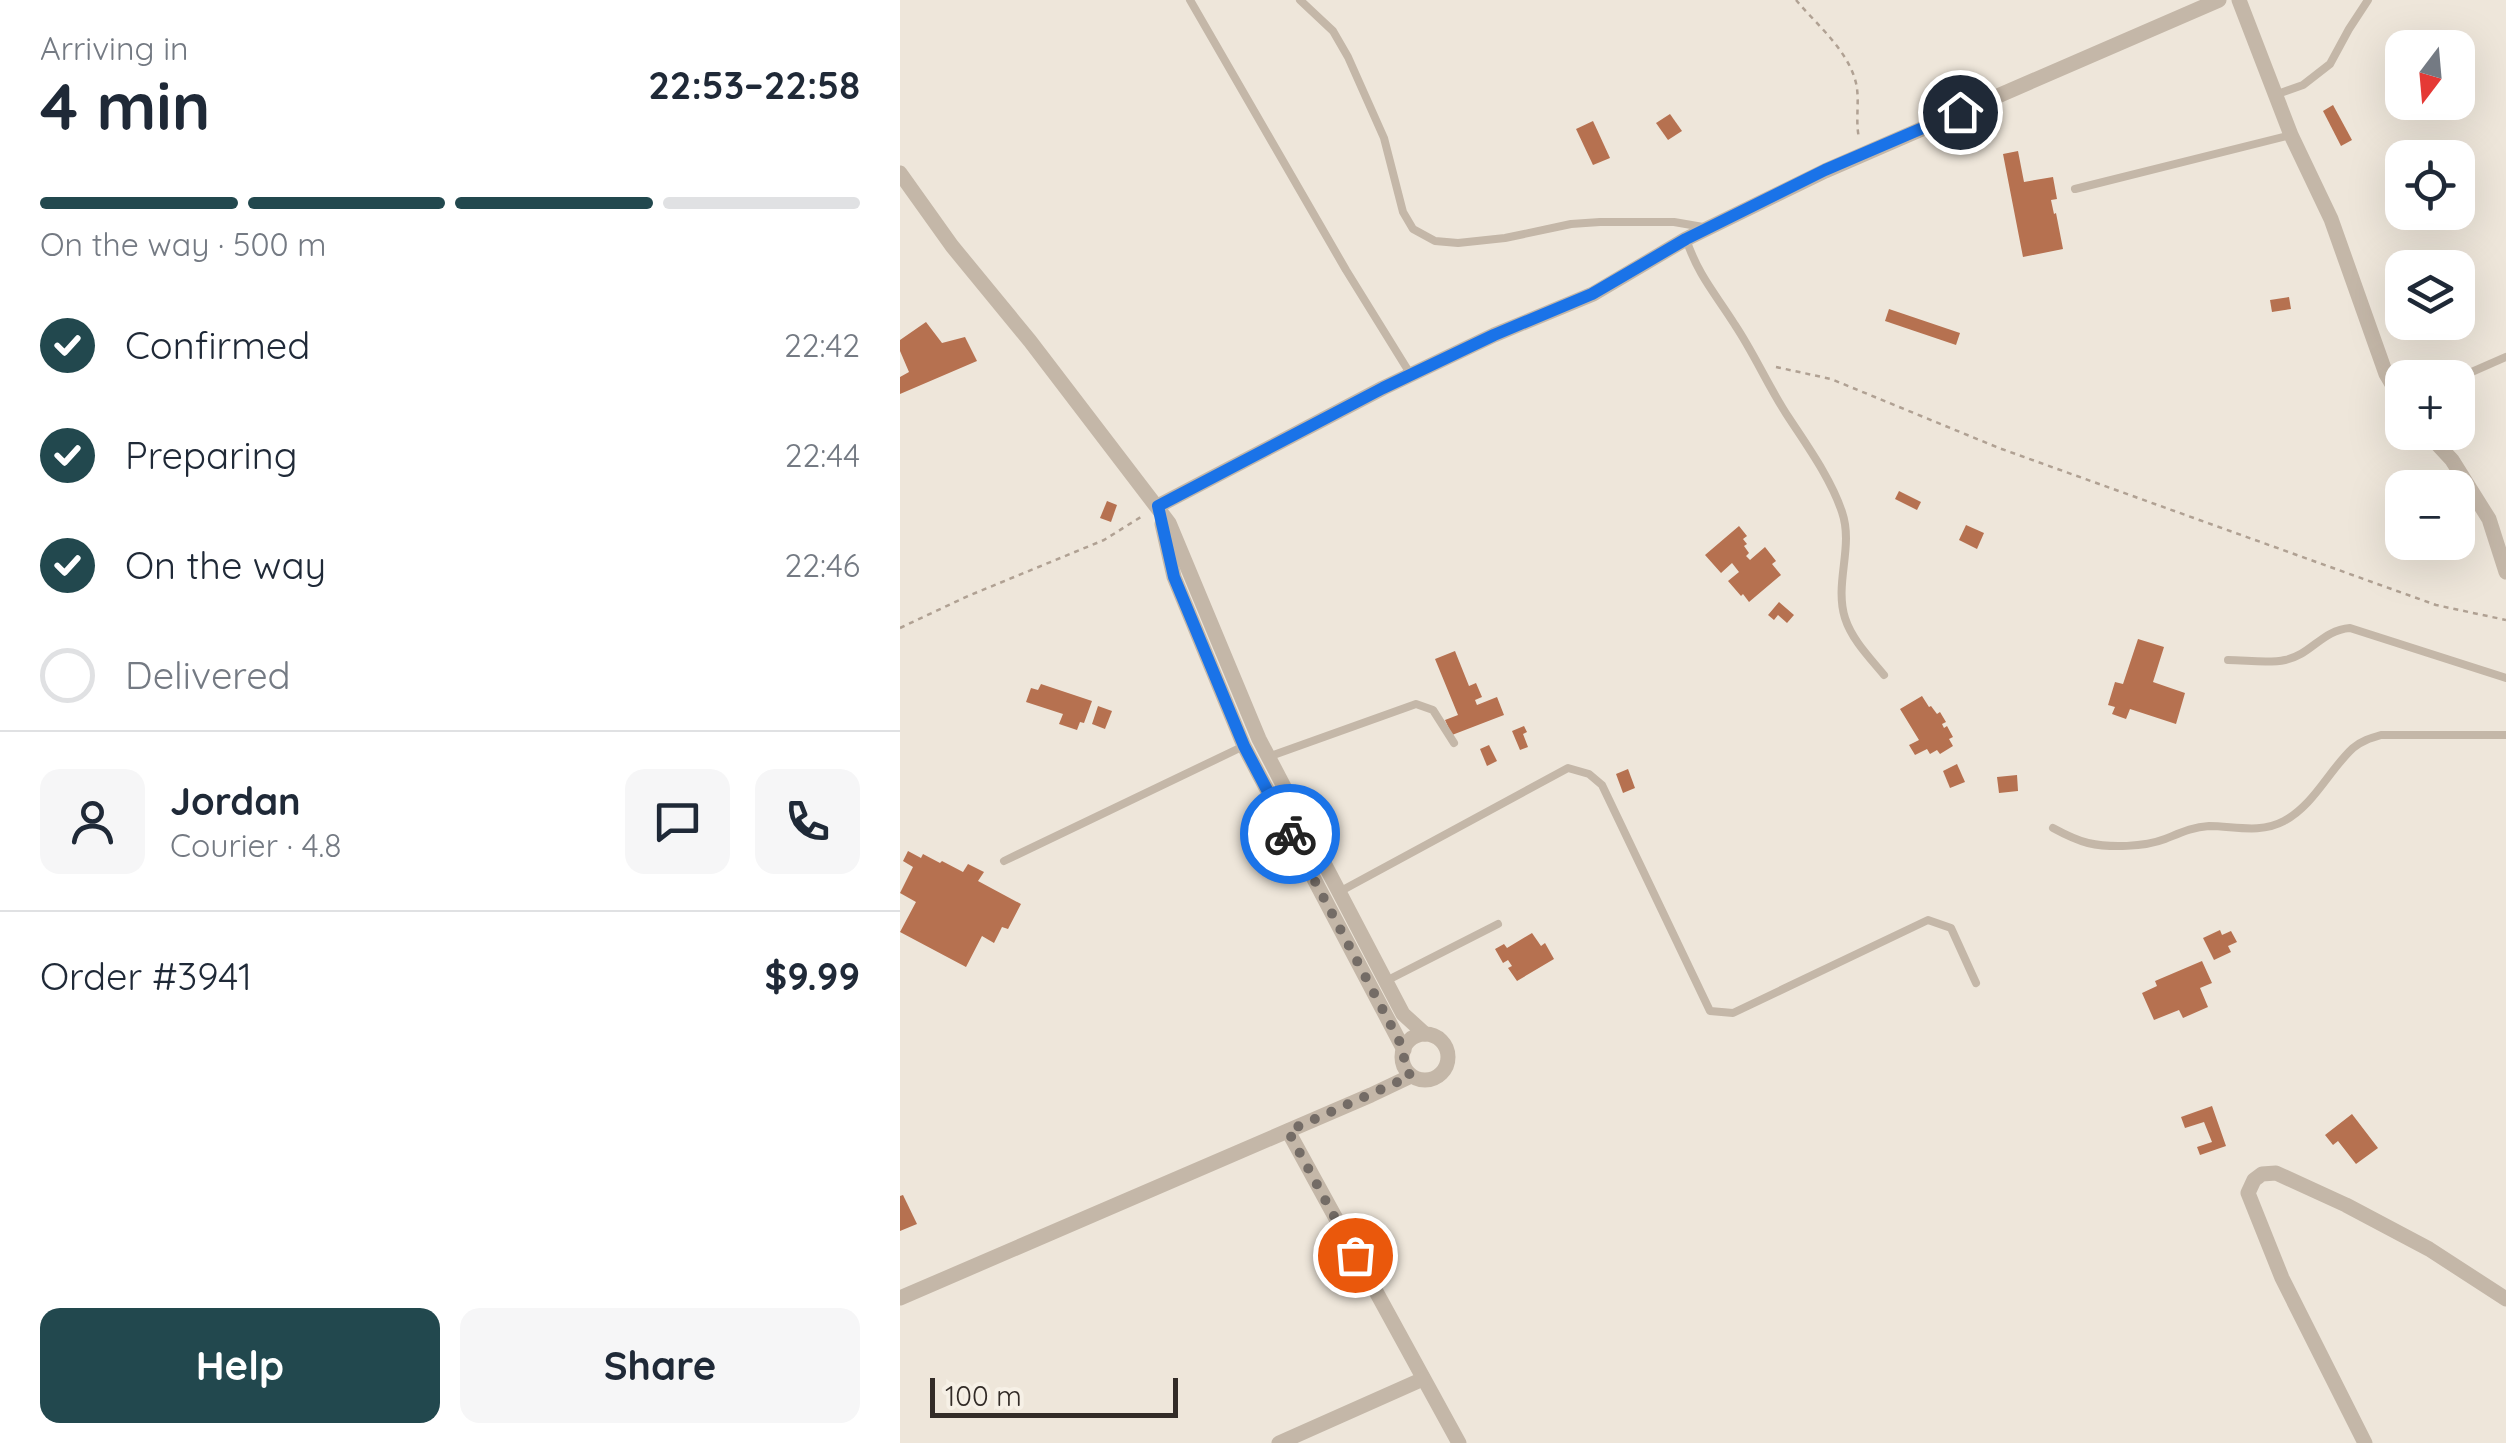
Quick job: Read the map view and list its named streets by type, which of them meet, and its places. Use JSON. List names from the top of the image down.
{
  "scale_bar": "100 m",
  "north": "bottom",
  "page": {
    "heading": ["4 min", "Arriving in", "22:53–22:58"],
    "panel": [
      "Jordan",
      "Courier · 4.8",
      "Order #3941",
      "$9.99"
    ],
    "map_buttons": ["+", "−"],
    "bar": "On the way · 500 m",
    "list": [
      ["Confirmed", "22:42"],
      ["Preparing", "22:44"],
      ["On the way", "22:46"],
      "Delivered"
    ],
    "buttons": ["Help", "Share"],
    "scale": "100 m"
  }
}
